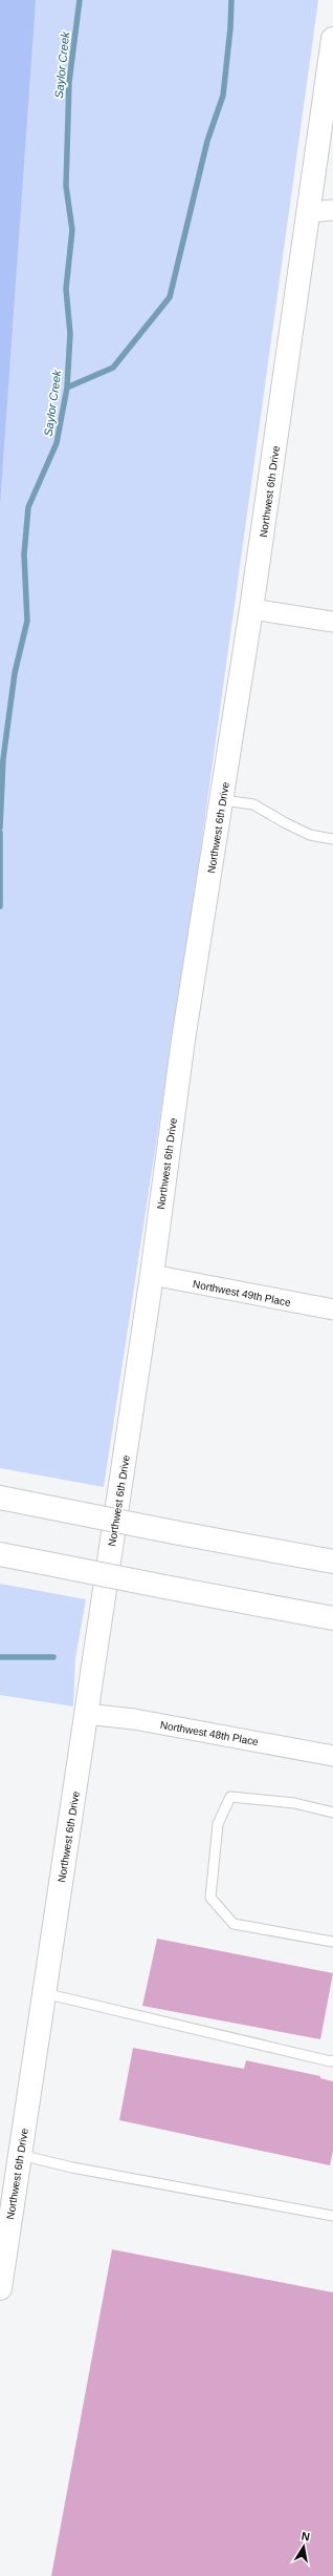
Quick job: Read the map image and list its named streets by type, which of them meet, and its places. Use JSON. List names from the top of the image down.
{
  "streets": {
    "main road": ["Northwest 6th Drive"],
    "street": ["Northwest 49th Place", "Northwest 48th Place"]
  },
  "crossings": [
    ["Northwest 6th Drive", "Northwest 49th Place"],
    ["Northwest 6th Drive", "Northwest 48th Place"]
  ],
  "water": ["Saylor Creek"],
  "north": "top"
}
